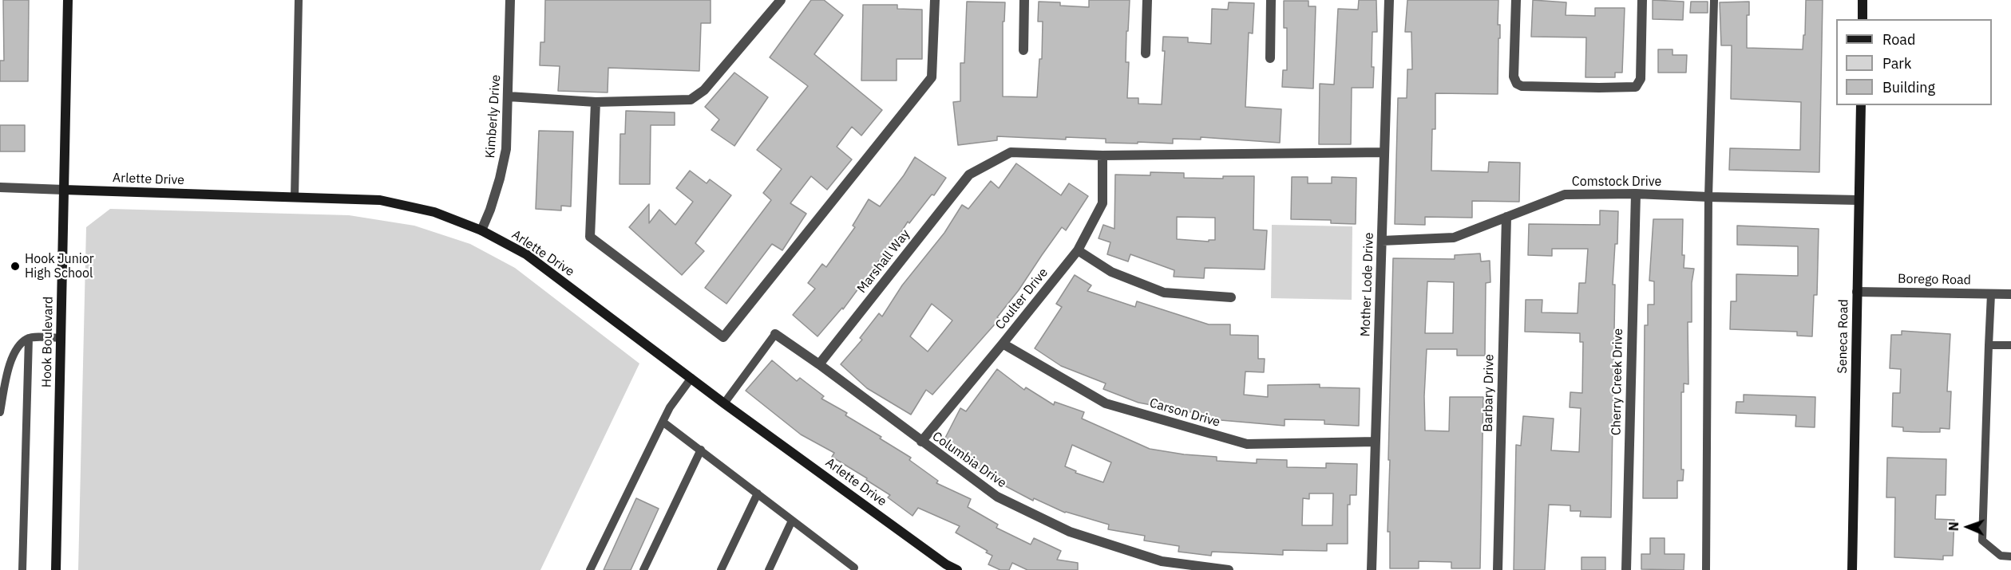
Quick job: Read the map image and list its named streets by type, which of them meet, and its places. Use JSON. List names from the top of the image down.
{
  "streets": {
    "street": [
      "Kimberly Drive",
      "Arlette Drive",
      "Comstock Drive",
      "Marshall Way",
      "Borego Road",
      "Mother Lode Drive",
      "Coulter Drive",
      "Seneca Road",
      "Hook Boulevard",
      "Cherry Creek Drive",
      "Barbary Drive",
      "Carson Drive",
      "Columbia Drive"
    ]
  },
  "crossings": [
    ["Kimberly Drive", "Arlette Drive"],
    ["Arlette Drive", "Hook Boulevard"],
    ["Comstock Drive", "Mother Lode Drive"],
    ["Comstock Drive", "Seneca Road"],
    ["Comstock Drive", "Cherry Creek Drive"],
    ["Comstock Drive", "Barbary Drive"],
    ["Marshall Way", "Coulter Drive"],
    ["Marshall Way", "Columbia Drive"],
    ["Borego Road", "Seneca Road"],
    ["Mother Lode Drive", "Carson Drive"],
    ["Coulter Drive", "Carson Drive"],
    ["Coulter Drive", "Columbia Drive"]
  ],
  "places": ["Hook Junior High School"],
  "legend": ["Road", "Park", "Building"],
  "north": "left"
}
